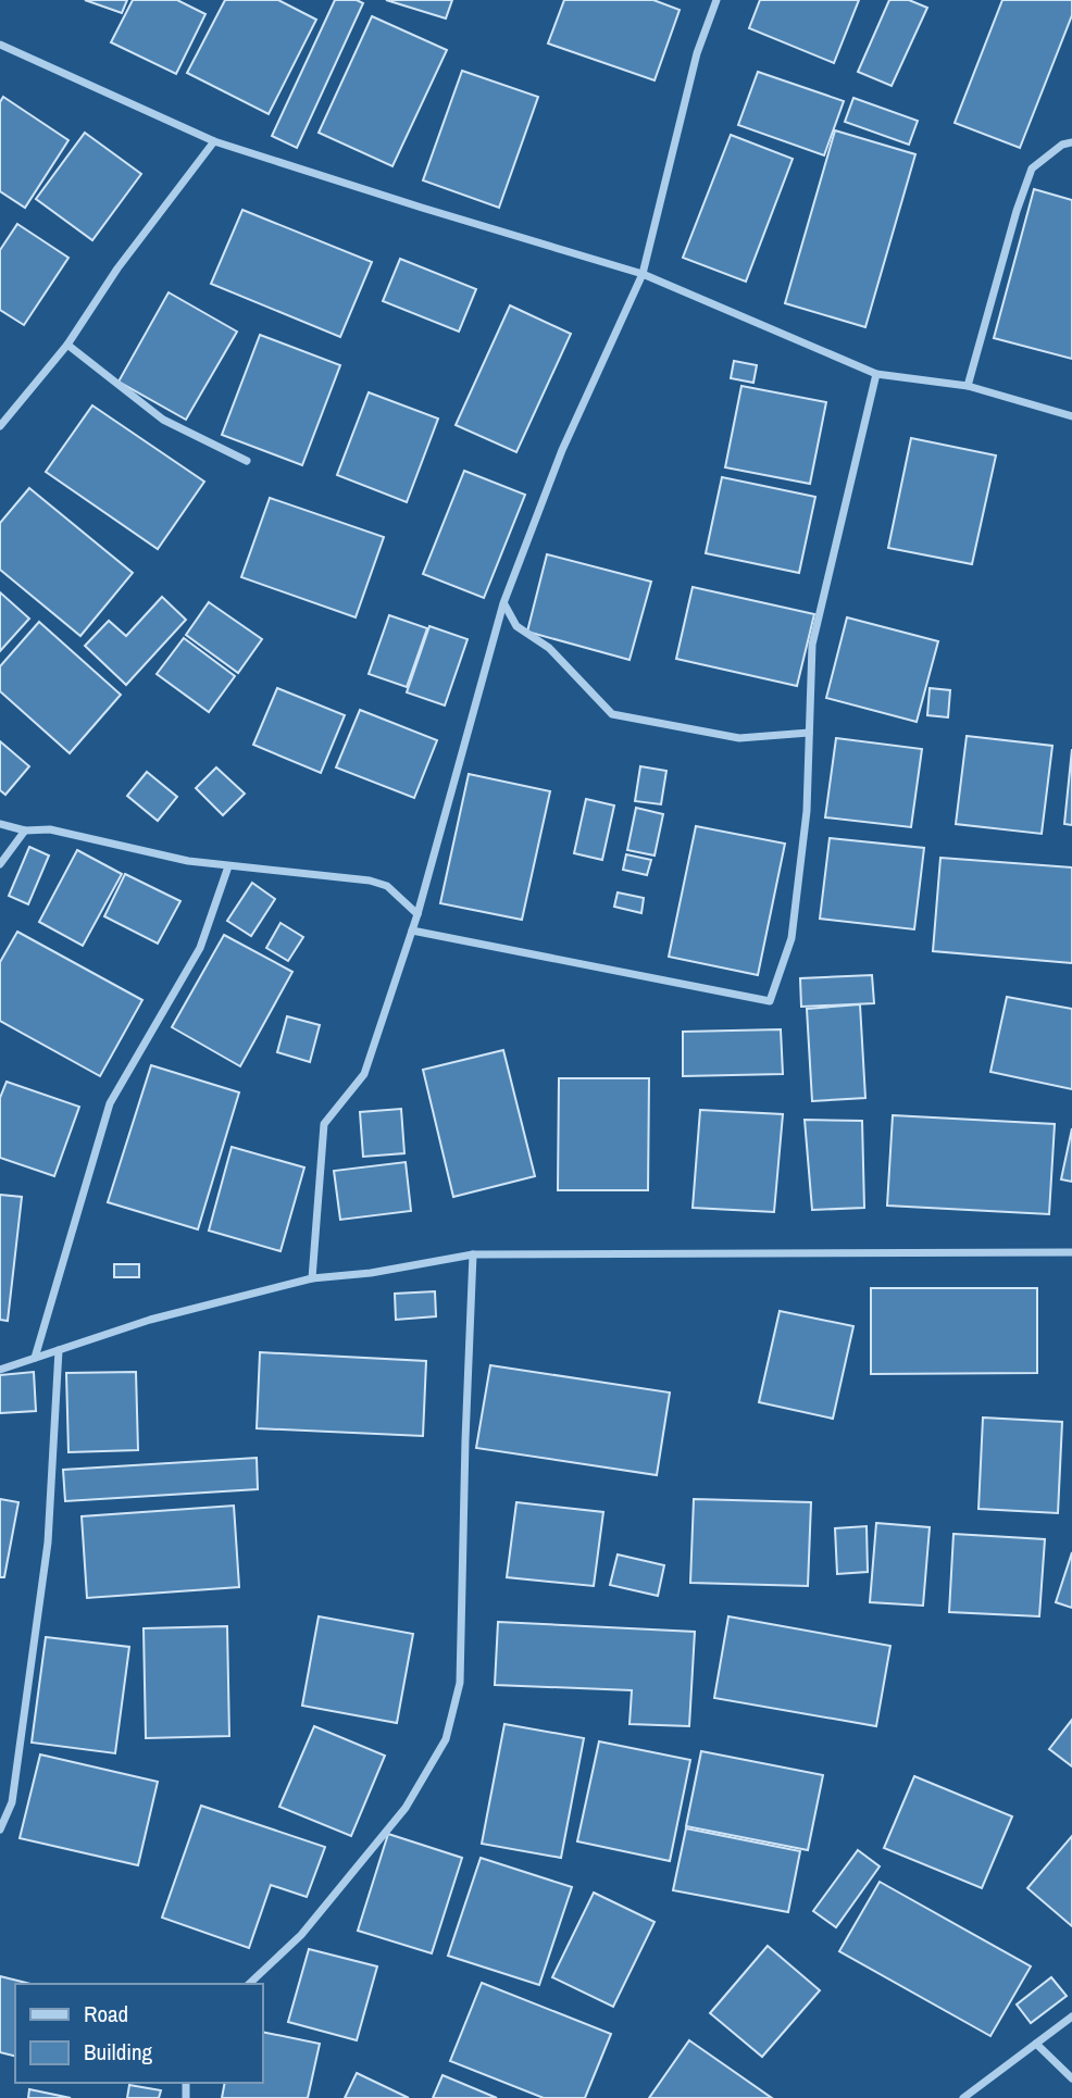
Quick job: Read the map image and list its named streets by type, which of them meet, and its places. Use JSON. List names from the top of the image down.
{
  "legend": ["Road", "Building"]
}
